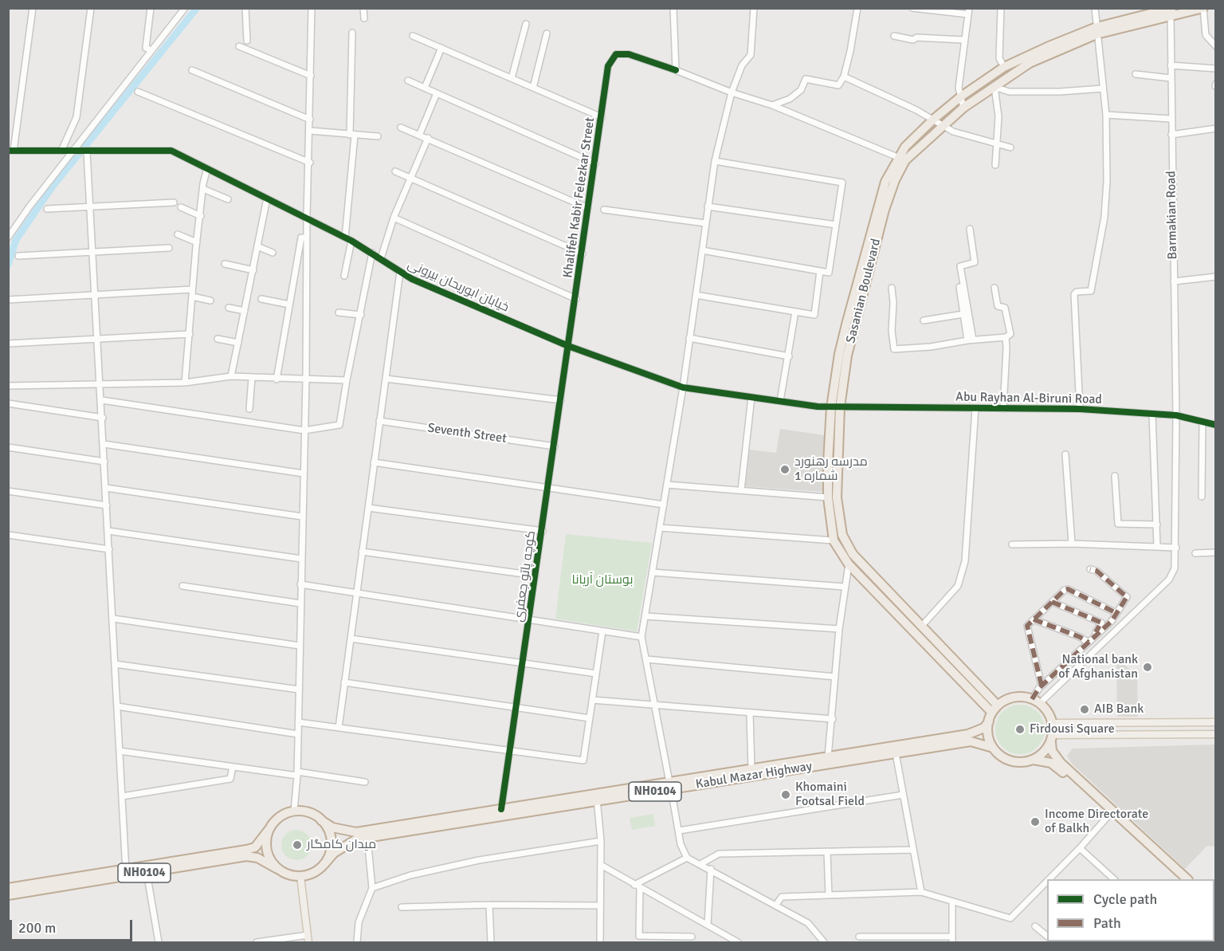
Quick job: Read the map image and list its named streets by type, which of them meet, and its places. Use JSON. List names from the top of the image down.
{
  "streets": {
    "highway": ["Sasanian Boulevard", "Kabul Mazar Highway", "NH0104"],
    "street": [
      "Khalifeh Kabir Felezkar Street",
      "Barmakian Road",
      "خیابان ابوریحان بیرونی",
      "Abu Rayhan Al-Biruni Road",
      "Seventh Street",
      "کوچه پاتو جعفری"
    ]
  },
  "crossings": [
    ["Khalifeh Kabir Felezkar Street", "خیابان ابوریحان بیرونی"],
    ["Khalifeh Kabir Felezkar Street", "کوچه پاتو جعفری"],
    ["Barmakian Road", "Sasanian Boulevard"],
    ["Barmakian Road", "Abu Rayhan Al-Biruni Road"],
    ["Barmakian Road", "Kabul Mazar Highway"],
    ["Barmakian Road", "NH0104"],
    ["خیابان ابوریحان بیرونی", "Sasanian Boulevard"],
    ["خیابان ابوریحان بیرونی", "Abu Rayhan Al-Biruni Road"],
    ["خیابان ابوریحان بیرونی", "کوچه پاتو جعفری"],
    ["Sasanian Boulevard", "Abu Rayhan Al-Biruni Road"],
    ["Sasanian Boulevard", "Kabul Mazar Highway"],
    ["Sasanian Boulevard", "NH0104"],
    ["Seventh Street", "کوچه پاتو جعفری"],
    ["کوچه پاتو جعفری", "Kabul Mazar Highway"],
    ["Kabul Mazar Highway", "NH0104"]
  ],
  "parks": ["بوستان آریانا"],
  "places": [
    "مدرسه رهنورد شماره 1",
    "National bank of Afghanistan",
    "AIB Bank",
    "Firdousi Square",
    "Khomaini Footsal Field",
    "Income Directorate of Balkh",
    "میدان کامگار"
  ],
  "legend": ["Cycle path", "Path"],
  "scale_bar": "200 m"
}
